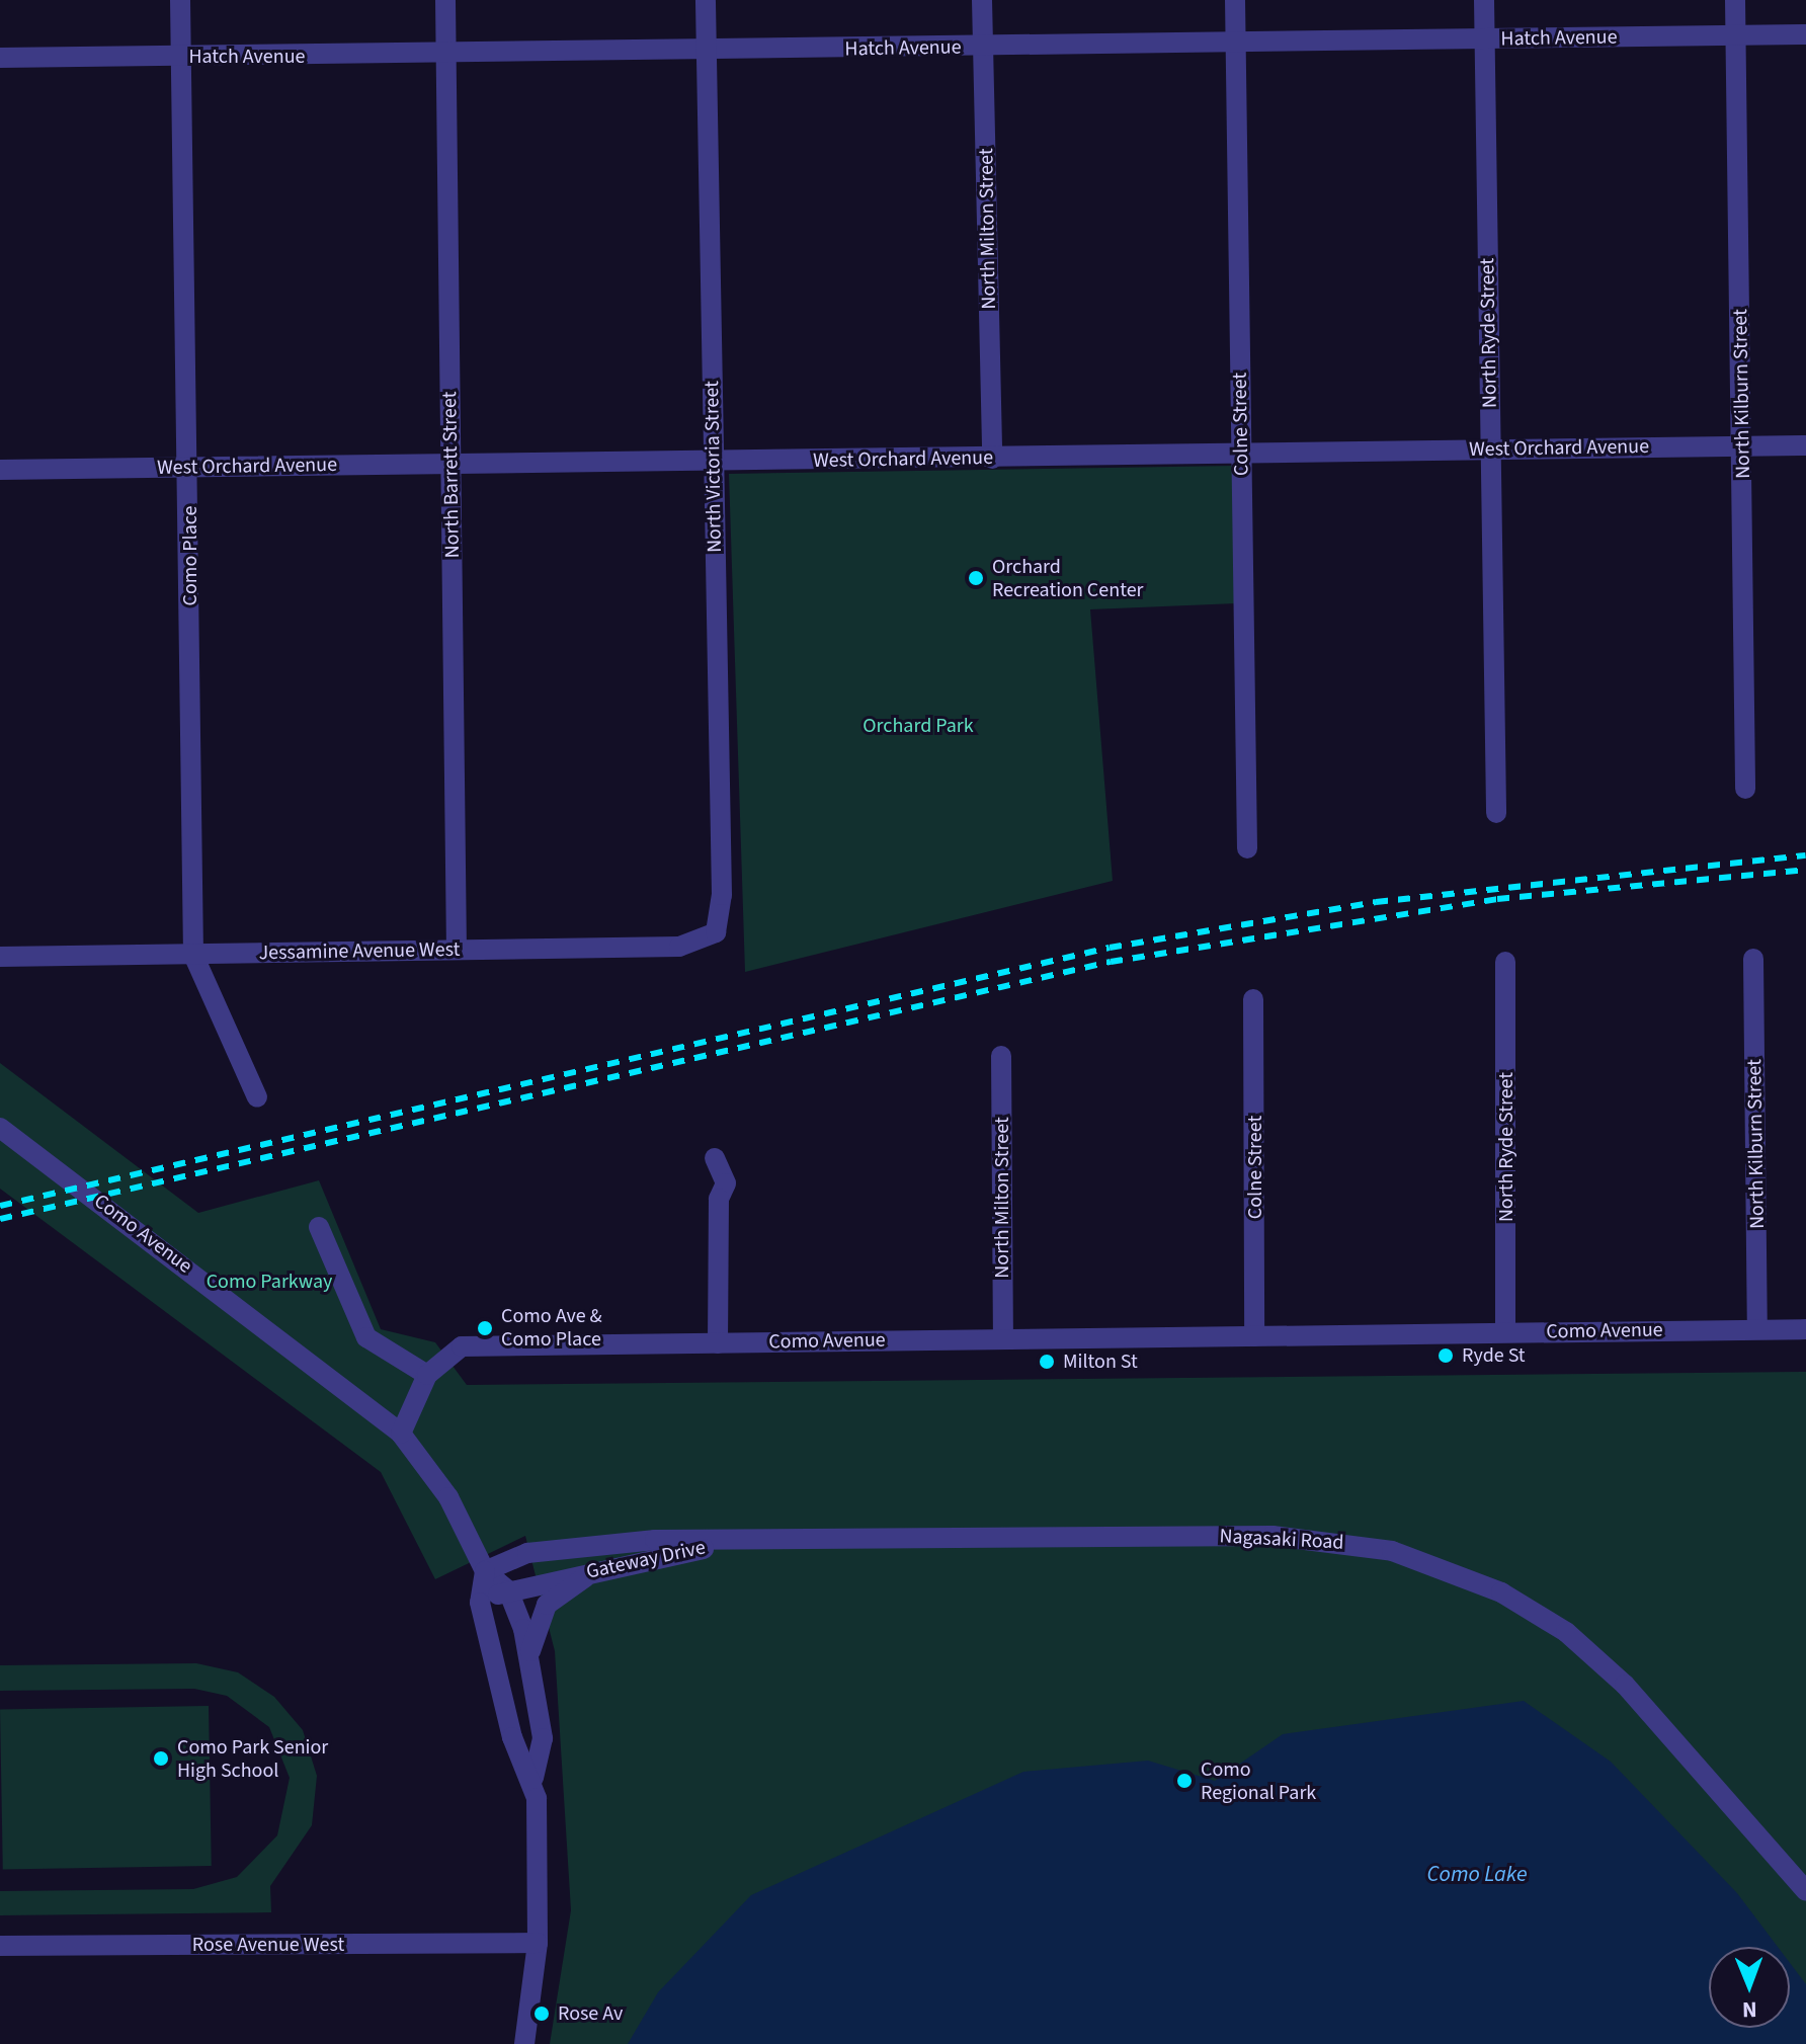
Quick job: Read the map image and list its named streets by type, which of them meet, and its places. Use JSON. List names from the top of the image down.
{
  "streets": {
    "street": [
      "Hatch Avenue",
      "North Milton Street",
      "North Ryde Street",
      "North Kilburn Street",
      "Colne Street",
      "West Orchard Avenue",
      "North Victoria Street",
      "North Barrett Street",
      "Como Place",
      "Jessamine Avenue West",
      "Como Avenue",
      "Nagasaki Road",
      "Gateway Drive",
      "Rose Avenue West"
    ]
  },
  "crossings": [
    ["Hatch Avenue", "North Milton Street"],
    ["Hatch Avenue", "North Ryde Street"],
    ["Hatch Avenue", "North Kilburn Street"],
    ["Hatch Avenue", "Colne Street"],
    ["Hatch Avenue", "North Victoria Street"],
    ["Hatch Avenue", "North Barrett Street"],
    ["Hatch Avenue", "Como Place"],
    ["North Milton Street", "West Orchard Avenue"],
    ["North Milton Street", "Como Avenue"],
    ["North Ryde Street", "West Orchard Avenue"],
    ["North Ryde Street", "Como Avenue"],
    ["North Kilburn Street", "West Orchard Avenue"],
    ["North Kilburn Street", "Como Avenue"],
    ["Colne Street", "West Orchard Avenue"],
    ["Colne Street", "Como Avenue"],
    ["West Orchard Avenue", "North Victoria Street"],
    ["West Orchard Avenue", "North Barrett Street"],
    ["West Orchard Avenue", "Como Place"],
    ["North Victoria Street", "Jessamine Avenue West"],
    ["North Barrett Street", "Jessamine Avenue West"],
    ["Como Place", "Jessamine Avenue West"],
    ["Nagasaki Road", "Gateway Drive"]
  ],
  "water": ["Como Lake"],
  "parks": ["Orchard Park", "Como Parkway"],
  "places": [
    "Orchard Recreation Center",
    "Como Ave & Como Place",
    "Ryde St",
    "Milton St",
    "Como Park Senior High School",
    "Como Regional Park",
    "Rose Av"
  ],
  "north": "bottom"
}
